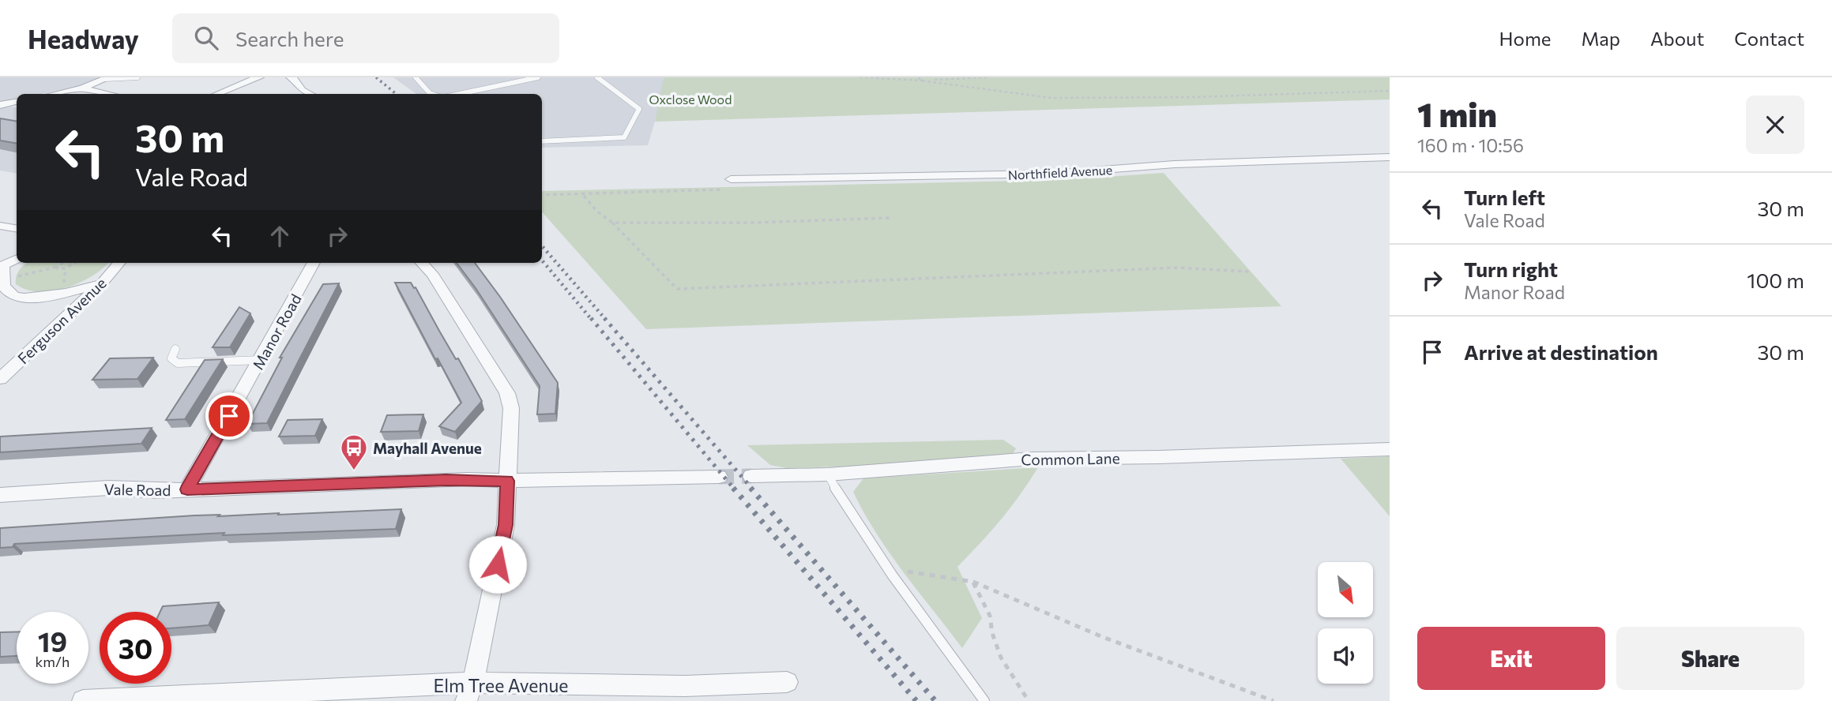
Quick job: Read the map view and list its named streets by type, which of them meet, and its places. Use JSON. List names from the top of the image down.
{
  "streets": {
    "street": [
      "Northfield Avenue",
      "Ferguson Avenue",
      "Manor Road",
      "Common Lane",
      "Vale Road",
      "Elm Tree Avenue"
    ]
  },
  "crossings": [
    ["Manor Road", "Vale Road"]
  ],
  "parks": ["Oxclose Wood"],
  "places": {
    "bus stop": ["Mayhall Avenue"]
  },
  "north": "bottom right",
  "page": {
    "header": "Headway",
    "search": "Search here",
    "nav": [
      "Home",
      "Map",
      "About",
      "Contact"
    ],
    "heading": ["1 min", "160 m · 10:56"],
    "turn": ["30 m", "Vale Road"],
    "list": [
      {
        "name": "Turn left",
        "note": "Vale Road",
        "value": "30 m"
      },
      {
        "name": "Turn right",
        "note": "Manor Road",
        "value": "100 m"
      },
      {
        "name": "Arrive at destination",
        "value": "30 m"
      }
    ],
    "speed": "19 km/h",
    "limit": "30",
    "buttons": ["Exit", "Share"]
  }
}
